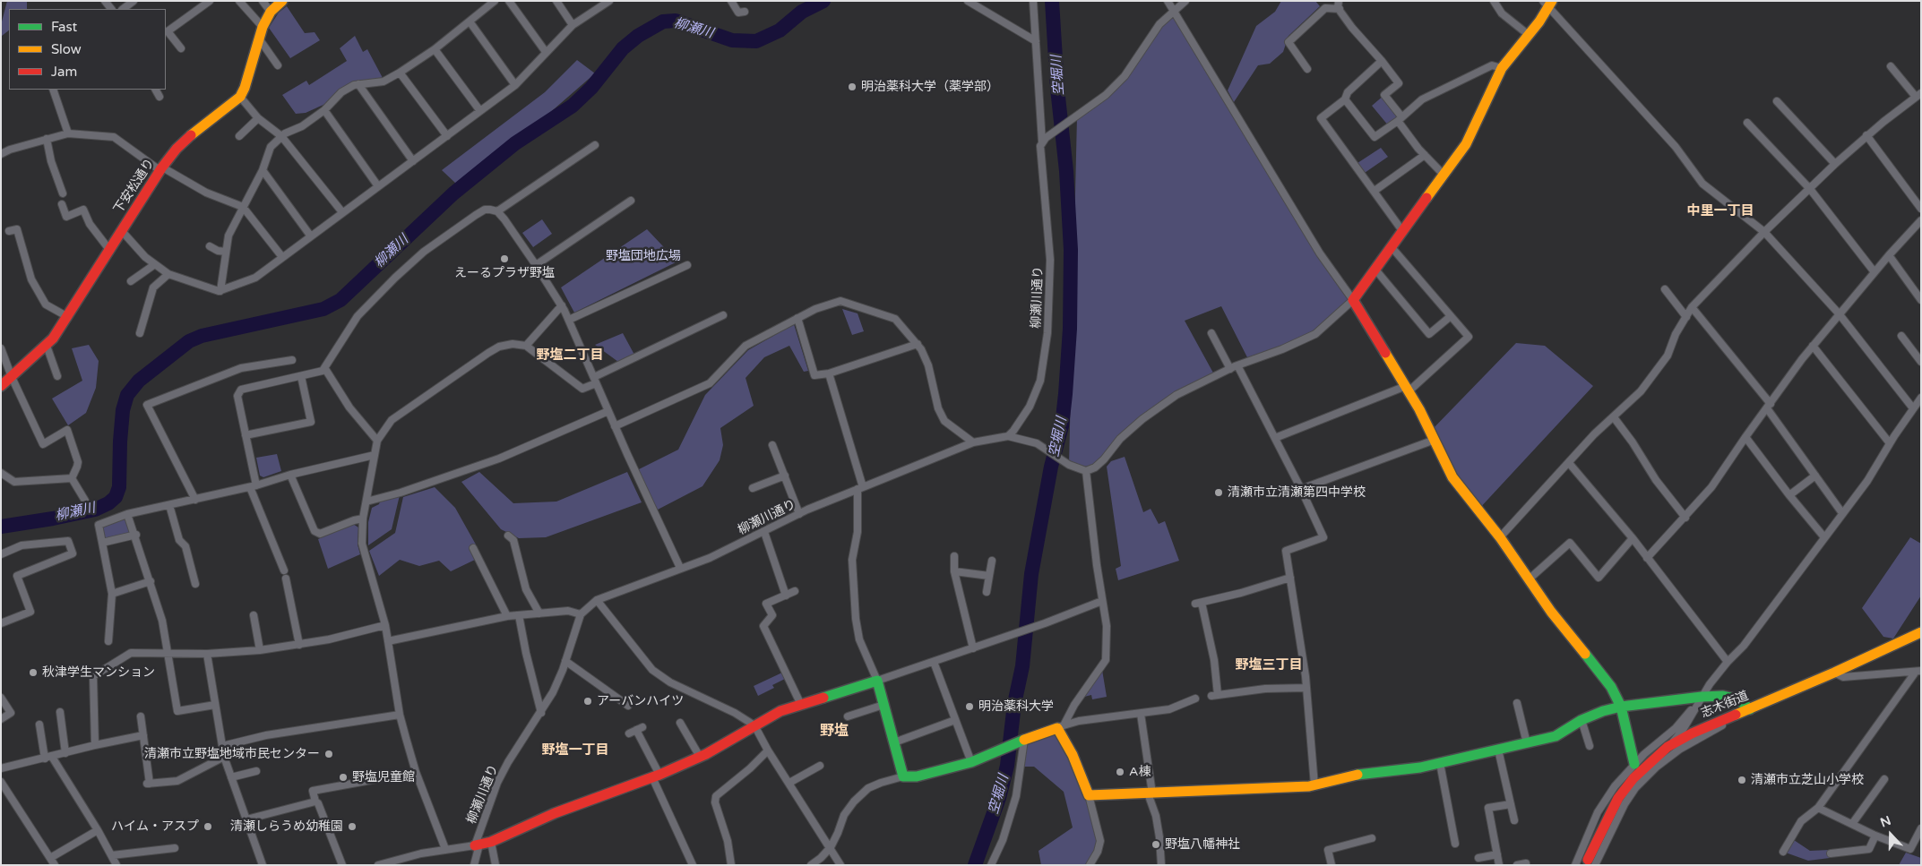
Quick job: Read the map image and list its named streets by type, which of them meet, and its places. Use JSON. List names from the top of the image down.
{
  "streets": {
    "street": ["下安松通り", "柳瀬川通り", "志木街道"]
  },
  "districts": [
    "中里一丁目",
    "野塩二丁目",
    "野塩三丁目",
    "野塩",
    "野塩一丁目"
  ],
  "water": ["柳瀬川", "空堀川"],
  "parks": ["野塩団地広場"],
  "places": [
    "明治薬科大学（薬学部）",
    "えーるプラザ野塩",
    "清瀬市立清瀬第四中学校",
    "秋津学生マンション",
    "アーバンハイツ",
    "明治薬科大学",
    "清瀬市立野塩地域市民センター",
    "A棟",
    "野塩児童館",
    "清瀬市立芝山小学校",
    "ハイム・アスプ",
    "清瀬しらうめ幼稚園",
    "野塩八幡神社"
  ],
  "legend": ["Fast", "Slow", "Jam"],
  "north": "top"
}
